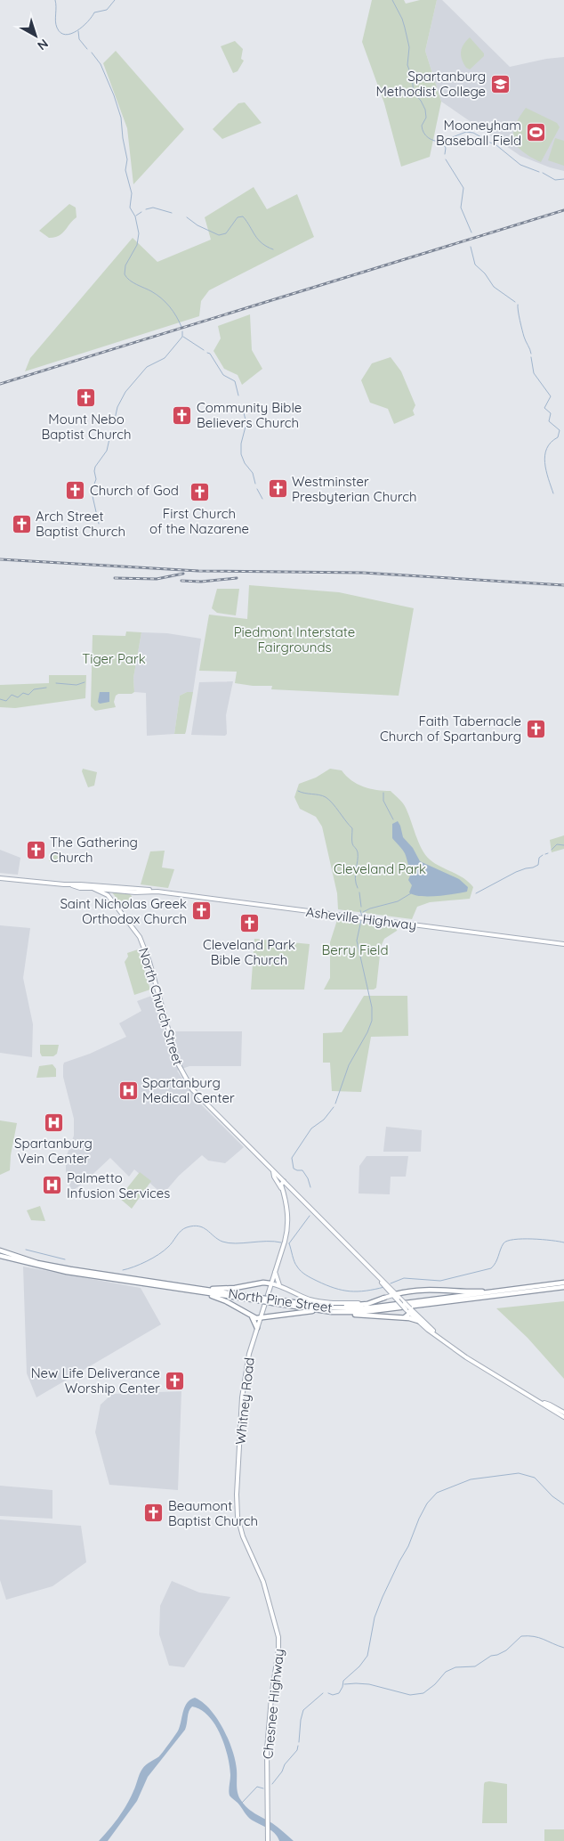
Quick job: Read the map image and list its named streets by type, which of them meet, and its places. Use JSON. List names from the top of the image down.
{
  "streets": {
    "highway": ["North Pine Street"],
    "main road": [
      "Asheville Highway",
      "North Church Street",
      "Whitney Road",
      "Chesnee Highway"
    ]
  },
  "crossings": [
    ["Asheville Highway", "North Church Street"],
    ["North Church Street", "Whitney Road"],
    ["Whitney Road", "Chesnee Highway"]
  ],
  "parks": [
    "Piedmont Interstate Fairgrounds",
    "Tiger Park",
    "Cleveland Park",
    "Berry Field"
  ],
  "places": {
    "school or university": ["Spartanburg Methodist College"],
    "sports": ["Mooneyham Baseball Field"],
    "church": [
      "Mount Nebo Baptist Church",
      "Community Bible Believers Church",
      "Westminster Presbyterian Church",
      "Church of God",
      "First Church of the Nazarene",
      "Arch Street Baptist Church",
      "Faith Tabernacle Church of Spartanburg",
      "The Gathering Church",
      "Saint Nicholas Greek Orthodox Church",
      "Cleveland Park Bible Church",
      "New Life Deliverance Worship Center",
      "Beaumont Baptist Church"
    ],
    "hospital": ["Spartanburg Medical Center", "Spartanburg Vein Center", "Palmetto Infusion Services"]
  },
  "north": "bottom right"
}
